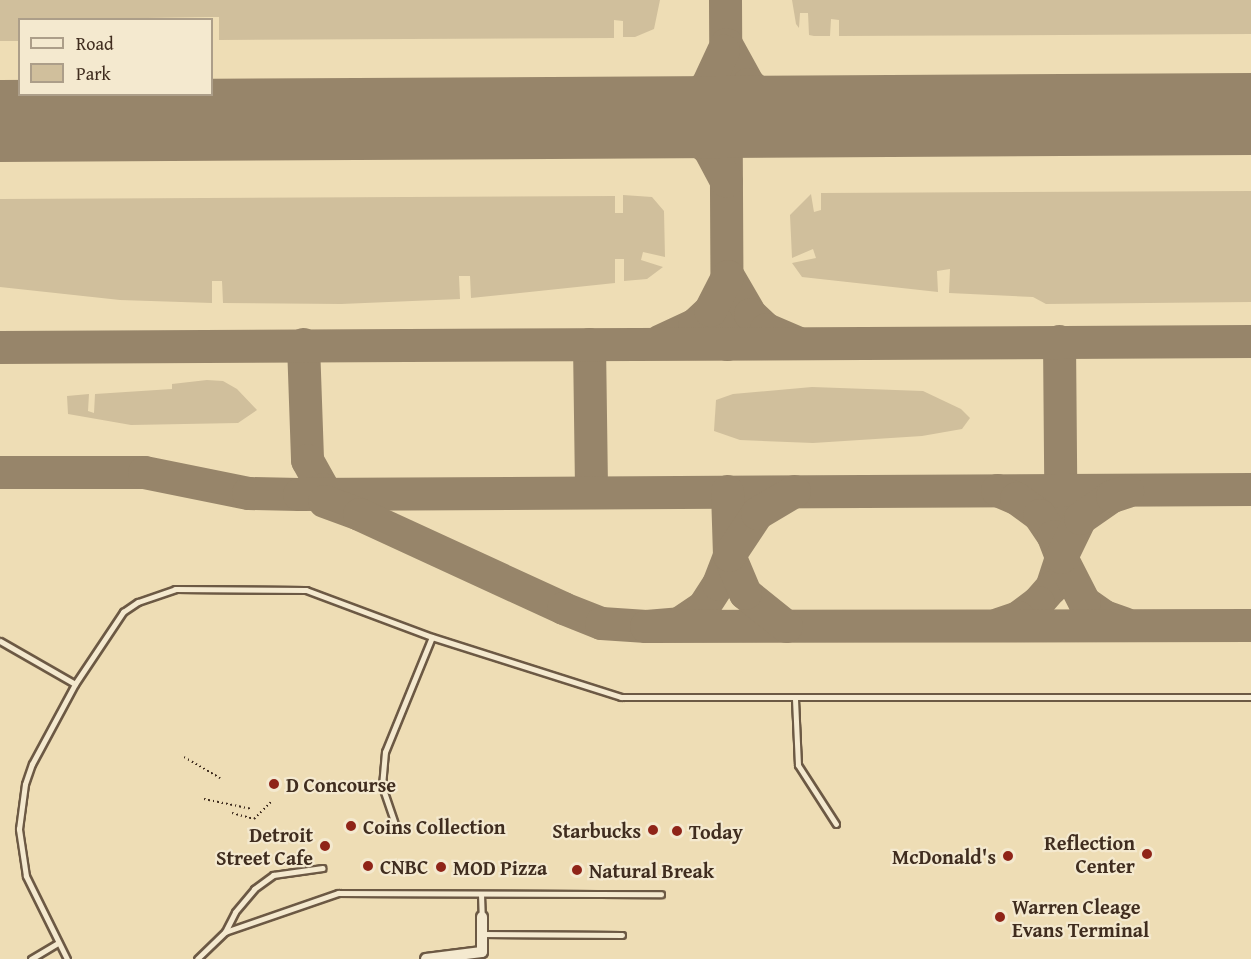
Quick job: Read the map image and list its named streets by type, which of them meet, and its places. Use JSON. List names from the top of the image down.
{
  "places": [
    "D Concourse",
    "Coins Collection",
    "Starbucks",
    "Today",
    "Detroit Street Cafe",
    "Reflection Center",
    "McDonald's",
    "CNBC",
    "MOD Pizza",
    "Natural Break",
    "Warren Cleage Evans Terminal"
  ],
  "legend": ["Road", "Park"]
}
